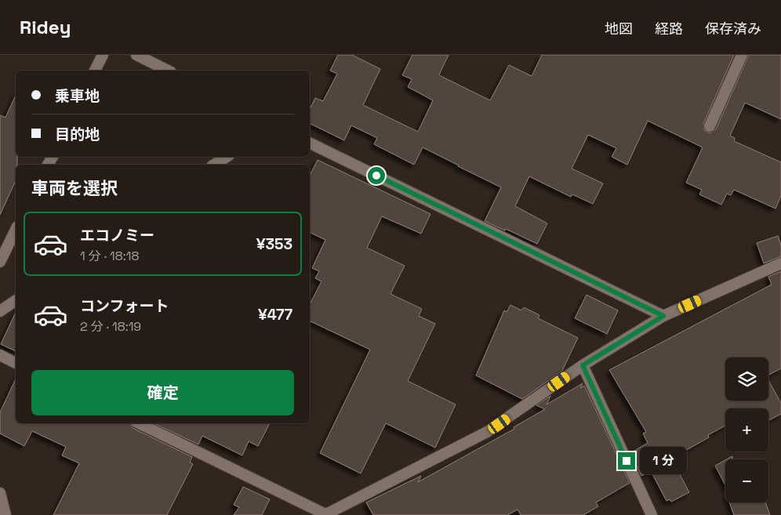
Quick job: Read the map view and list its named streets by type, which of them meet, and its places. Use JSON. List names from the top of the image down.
{
  "page": {
    "header": "Ridey",
    "nav": ["地図", "経路", "保存済み"],
    "banner": ["乗車地", "目的地"],
    "heading": "車両を選択",
    "list": [
      {
        "name": "エコノミー",
        "note": "1 分 · 18:18",
        "value": "¥353"
      },
      {
        "name": "コンフォート",
        "note": "2 分 · 18:19",
        "value": "¥477"
      }
    ],
    "map_buttons": ["+", "−"],
    "buttons": "確定",
    "bubble": "1 分"
  }
}
